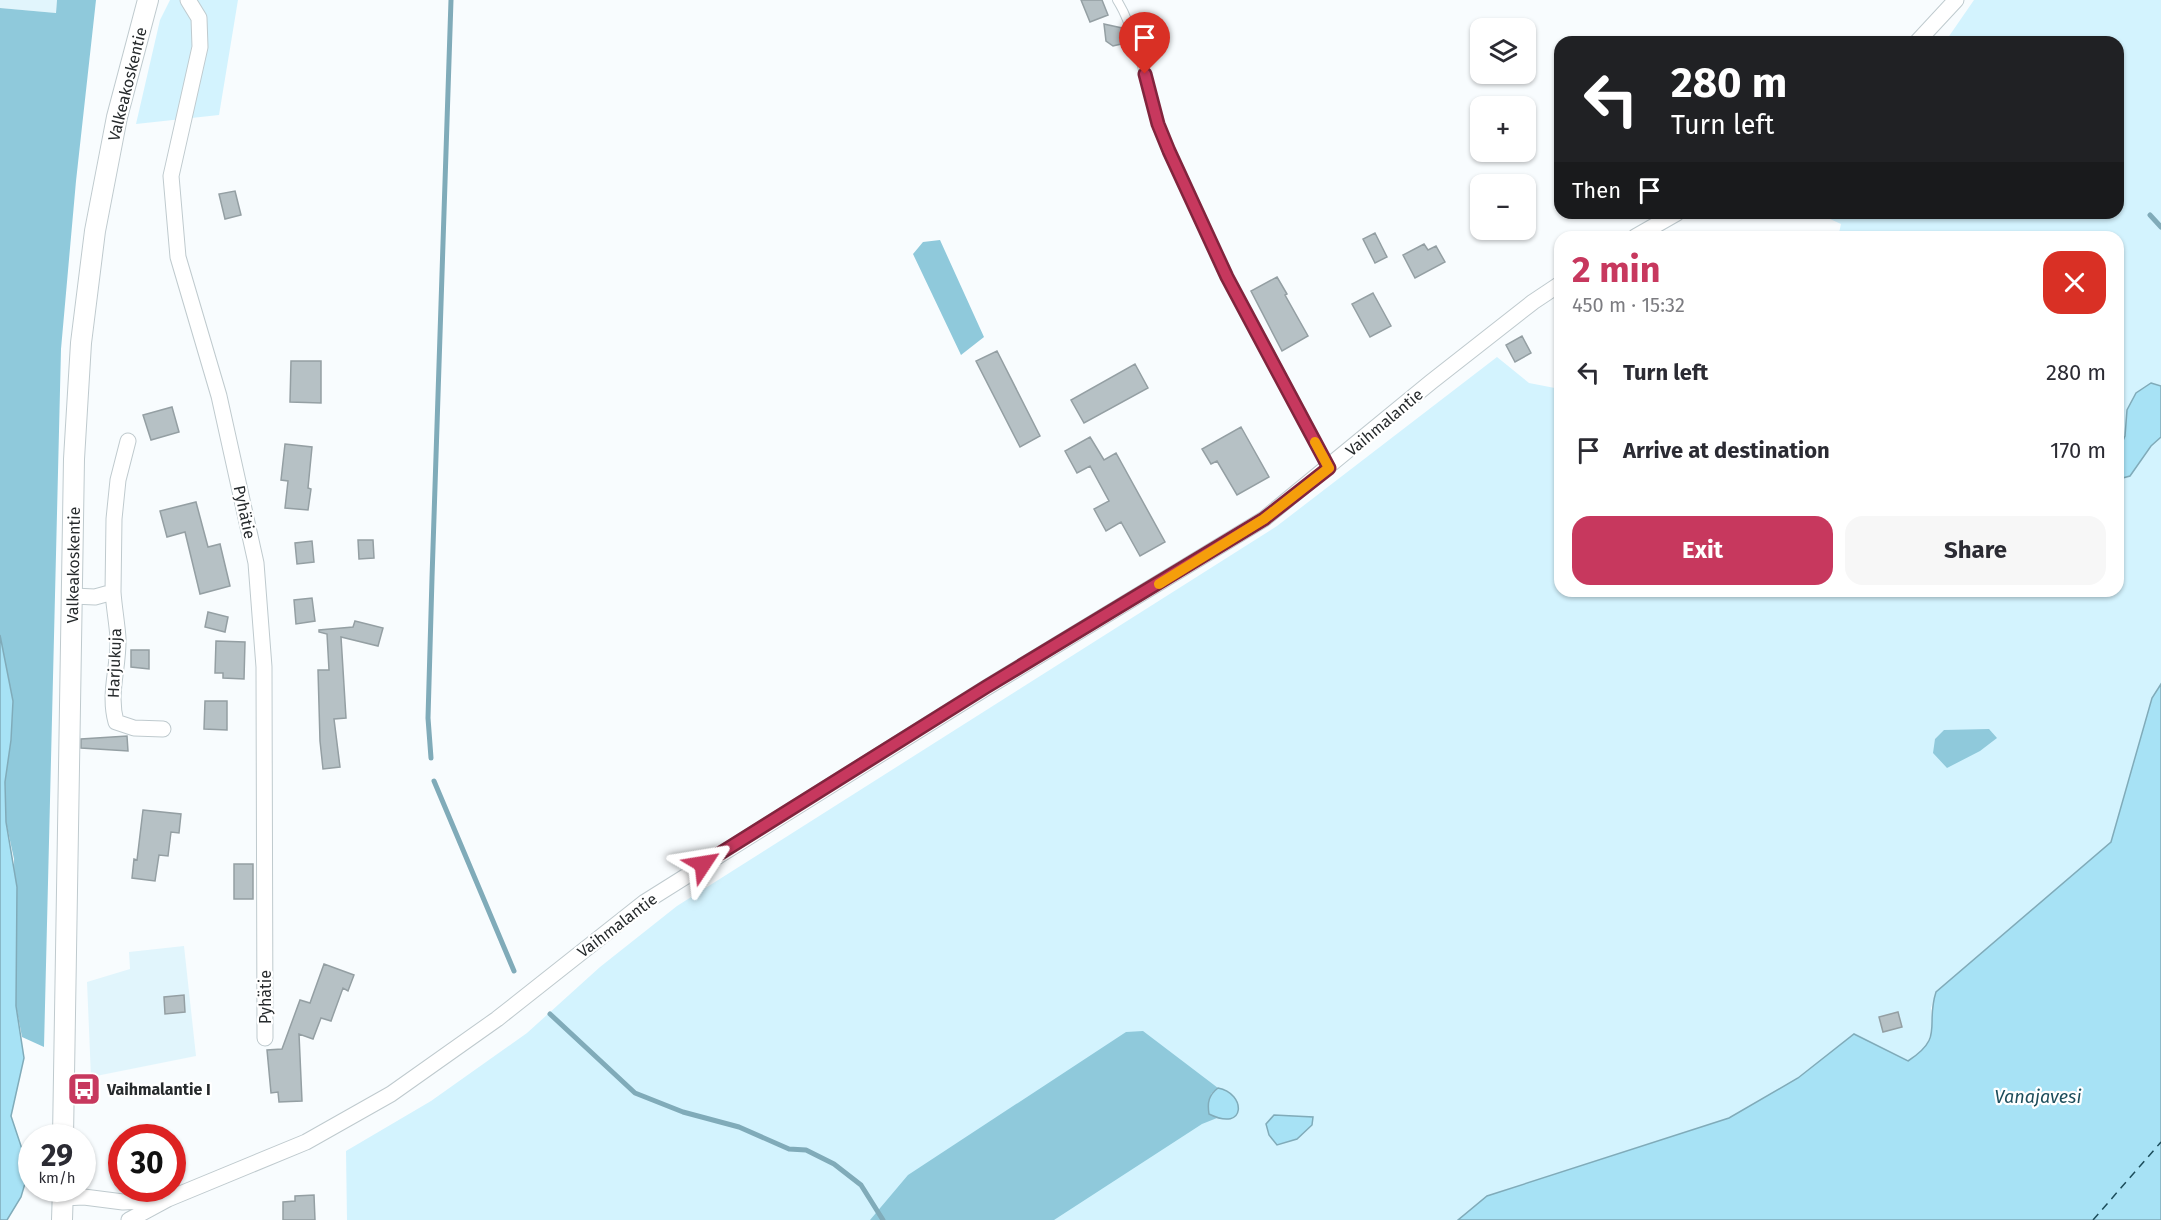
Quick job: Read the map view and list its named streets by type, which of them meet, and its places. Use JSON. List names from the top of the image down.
{
  "streets": {
    "street": [
      "Valkeakoskentie",
      "Vaihmalantie",
      "Pyhätie",
      "Harjukuja"
    ]
  },
  "water": ["Vanajavesi"],
  "places": {
    "bus stop": ["Vaihmalantie I"]
  },
  "page": {
    "map_buttons": ["+", "−"],
    "turn": ["280 m", "Turn left"],
    "then": "Then",
    "heading": ["2 min", "450 m · 15:32"],
    "list": [
      {
        "name": "Turn left",
        "value": "280 m"
      },
      {
        "name": "Arrive at destination",
        "value": "170 m"
      }
    ],
    "buttons": ["Exit", "Share"],
    "speed": "29 km/h",
    "limit": "30"
  }
}
